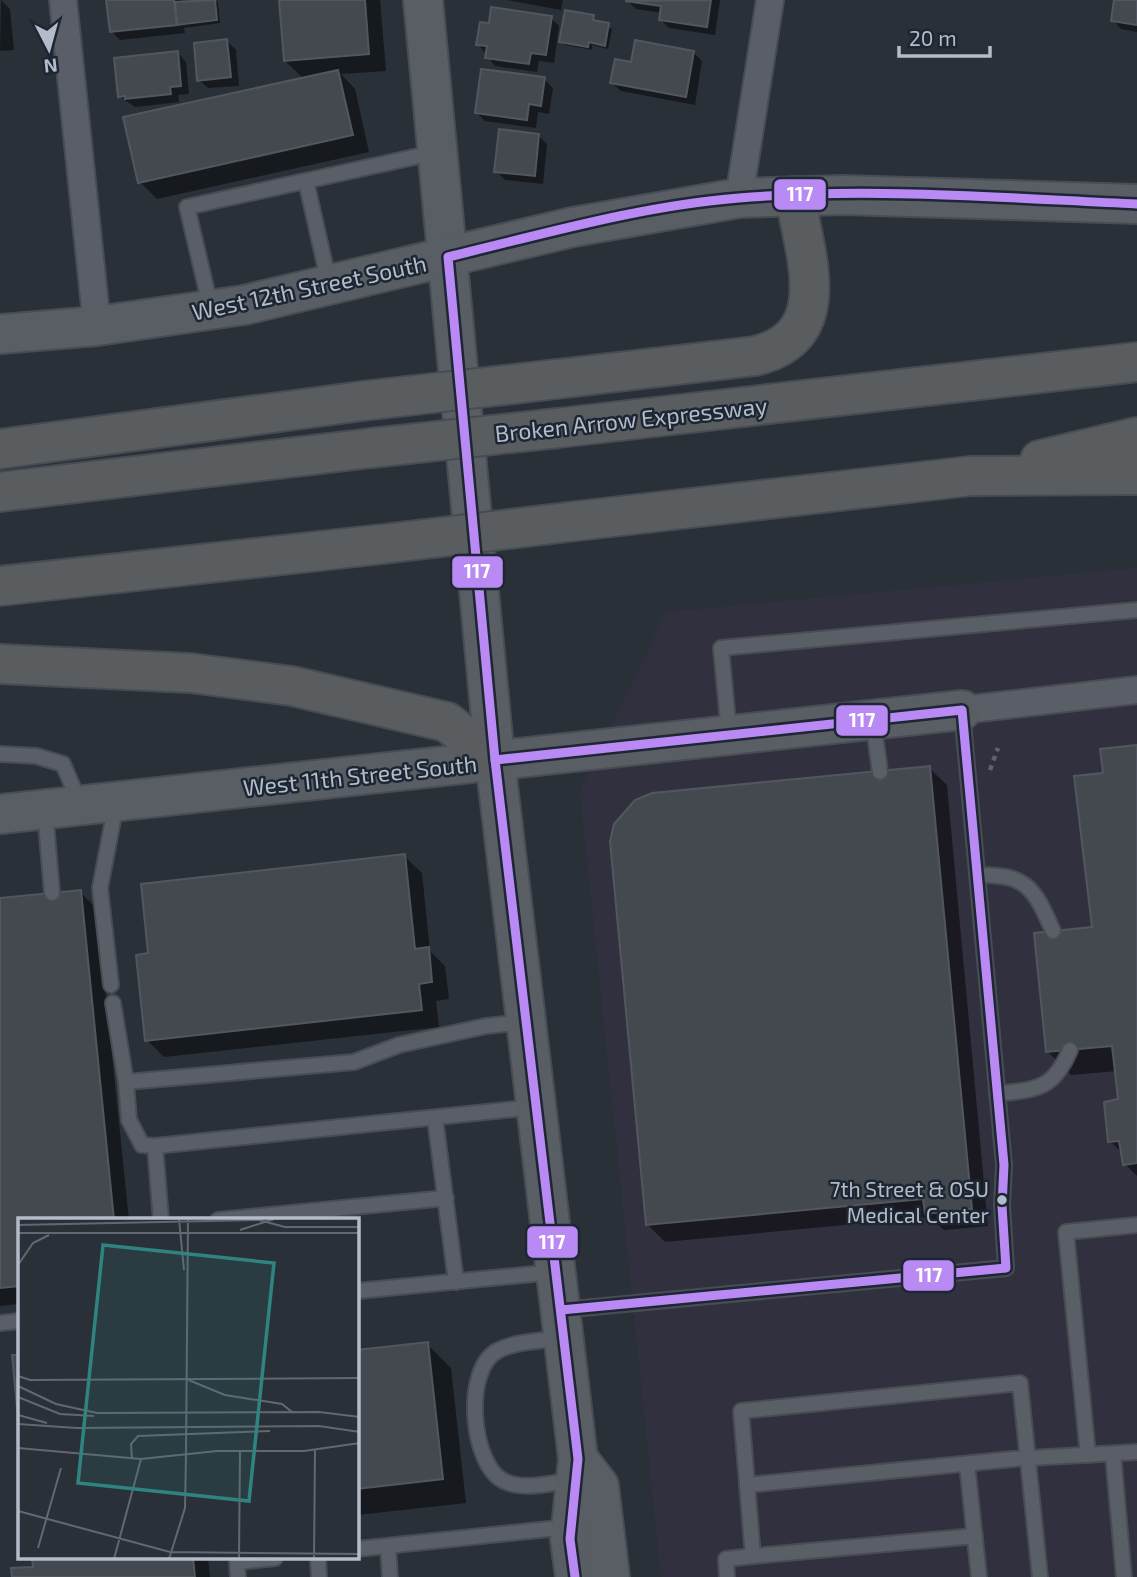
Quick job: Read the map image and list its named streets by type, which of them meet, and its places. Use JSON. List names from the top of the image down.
{
  "streets": {
    "highway": ["Broken Arrow Expressway"],
    "main road": ["West 12th Street South", "West 11th Street South"]
  },
  "places": ["7th Street & OSU Medical Center"],
  "lines": ["transit line 117"],
  "scale_bar": "20 m",
  "north": "bottom"
}
